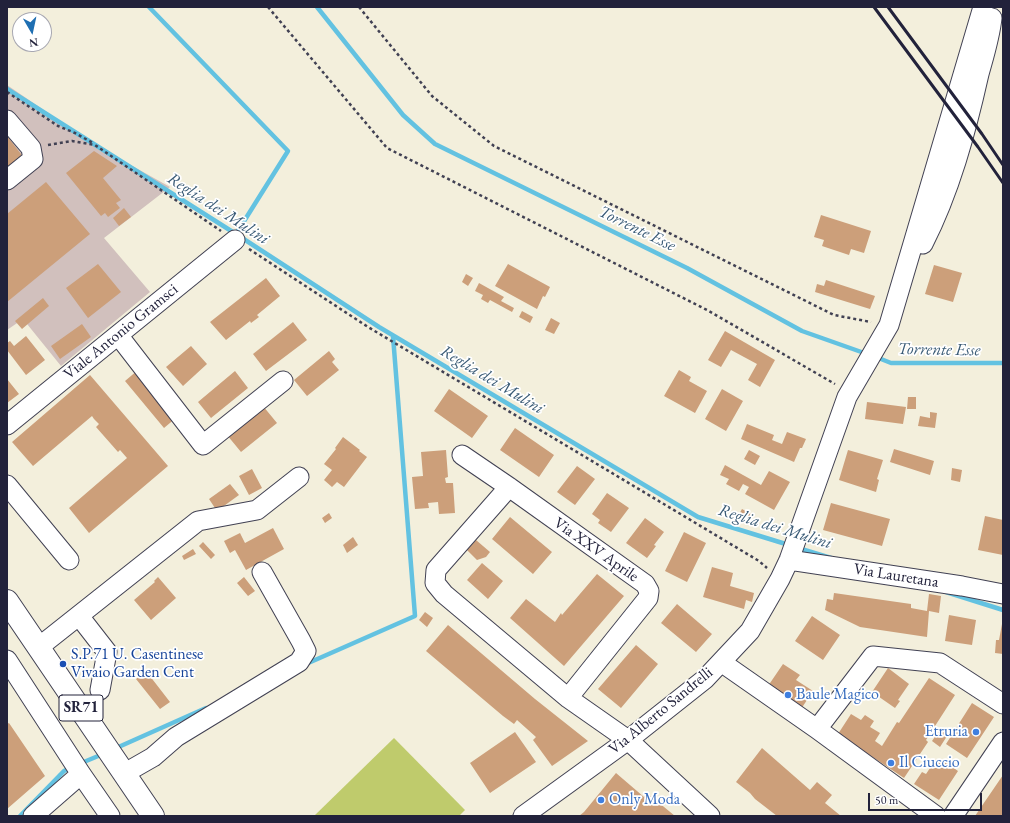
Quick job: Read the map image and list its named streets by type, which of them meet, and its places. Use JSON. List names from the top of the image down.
{
  "streets": {
    "main road": ["SR71"],
    "street": [
      "Viale Antonio Gramsci",
      "Via XXV Aprile",
      "Via Lauretana",
      "Via Alberto Sandrelli"
    ]
  },
  "water": ["Reglia dei Mulini", "Torrente Esse"],
  "places": [
    "S.P.71 U. Casentinese Vivaio Garden Cent",
    "Baule Magico",
    "Etruria",
    "Il Ciuccio",
    "Only Moda"
  ],
  "scale_bar": "50 m",
  "north": "bottom"
}
